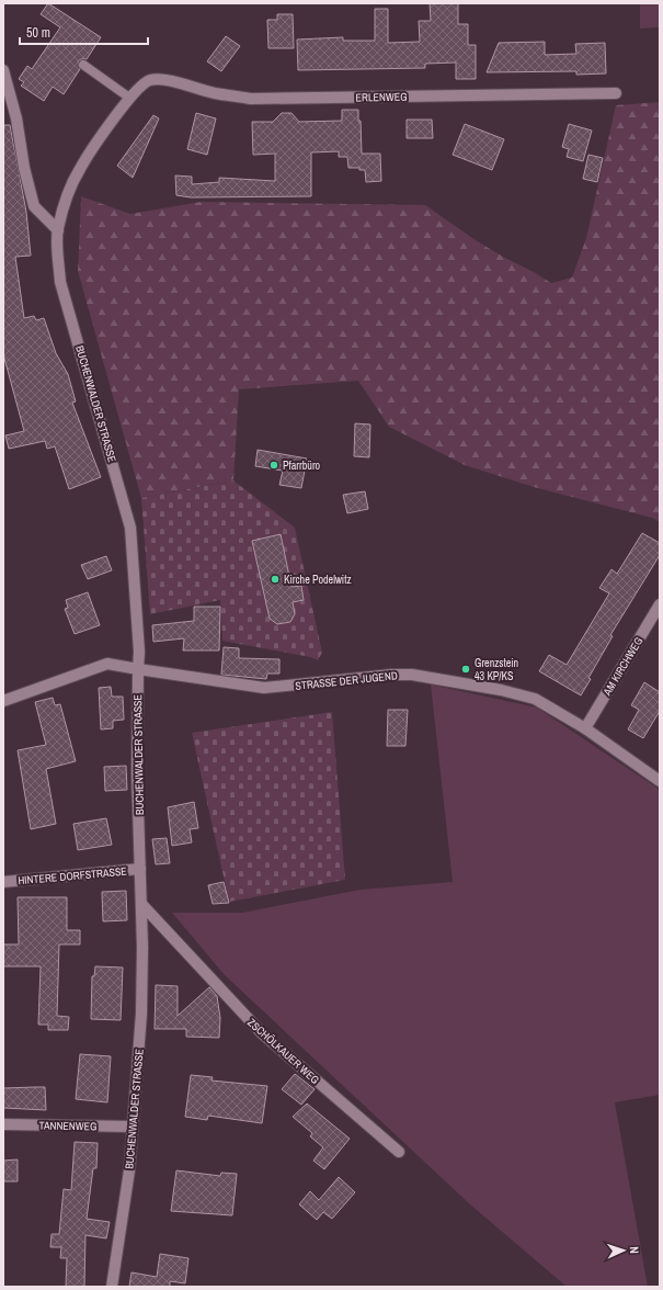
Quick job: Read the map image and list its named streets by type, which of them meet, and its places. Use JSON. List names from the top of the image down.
{
  "streets": {
    "street": [
      "ERLENWEG",
      "BUCHENWALDER STRASSE",
      "AM KIRCHWEG",
      "STRASSE DER JUGEND",
      "HINTERE DORFSTRASSE",
      "ZSCHÖLKAUER WEG",
      "TANNENWEG"
    ]
  },
  "crossings": [
    ["ERLENWEG", "BUCHENWALDER STRASSE"],
    ["BUCHENWALDER STRASSE", "STRASSE DER JUGEND"],
    ["BUCHENWALDER STRASSE", "HINTERE DORFSTRASSE"],
    ["BUCHENWALDER STRASSE", "ZSCHÖLKAUER WEG"],
    ["BUCHENWALDER STRASSE", "TANNENWEG"],
    ["AM KIRCHWEG", "STRASSE DER JUGEND"]
  ],
  "places": ["Pfarrbüro", "Kirche Podelwitz", "Grenzstein 43 KP/KS"],
  "scale_bar": "50 m",
  "north": "right"
}
